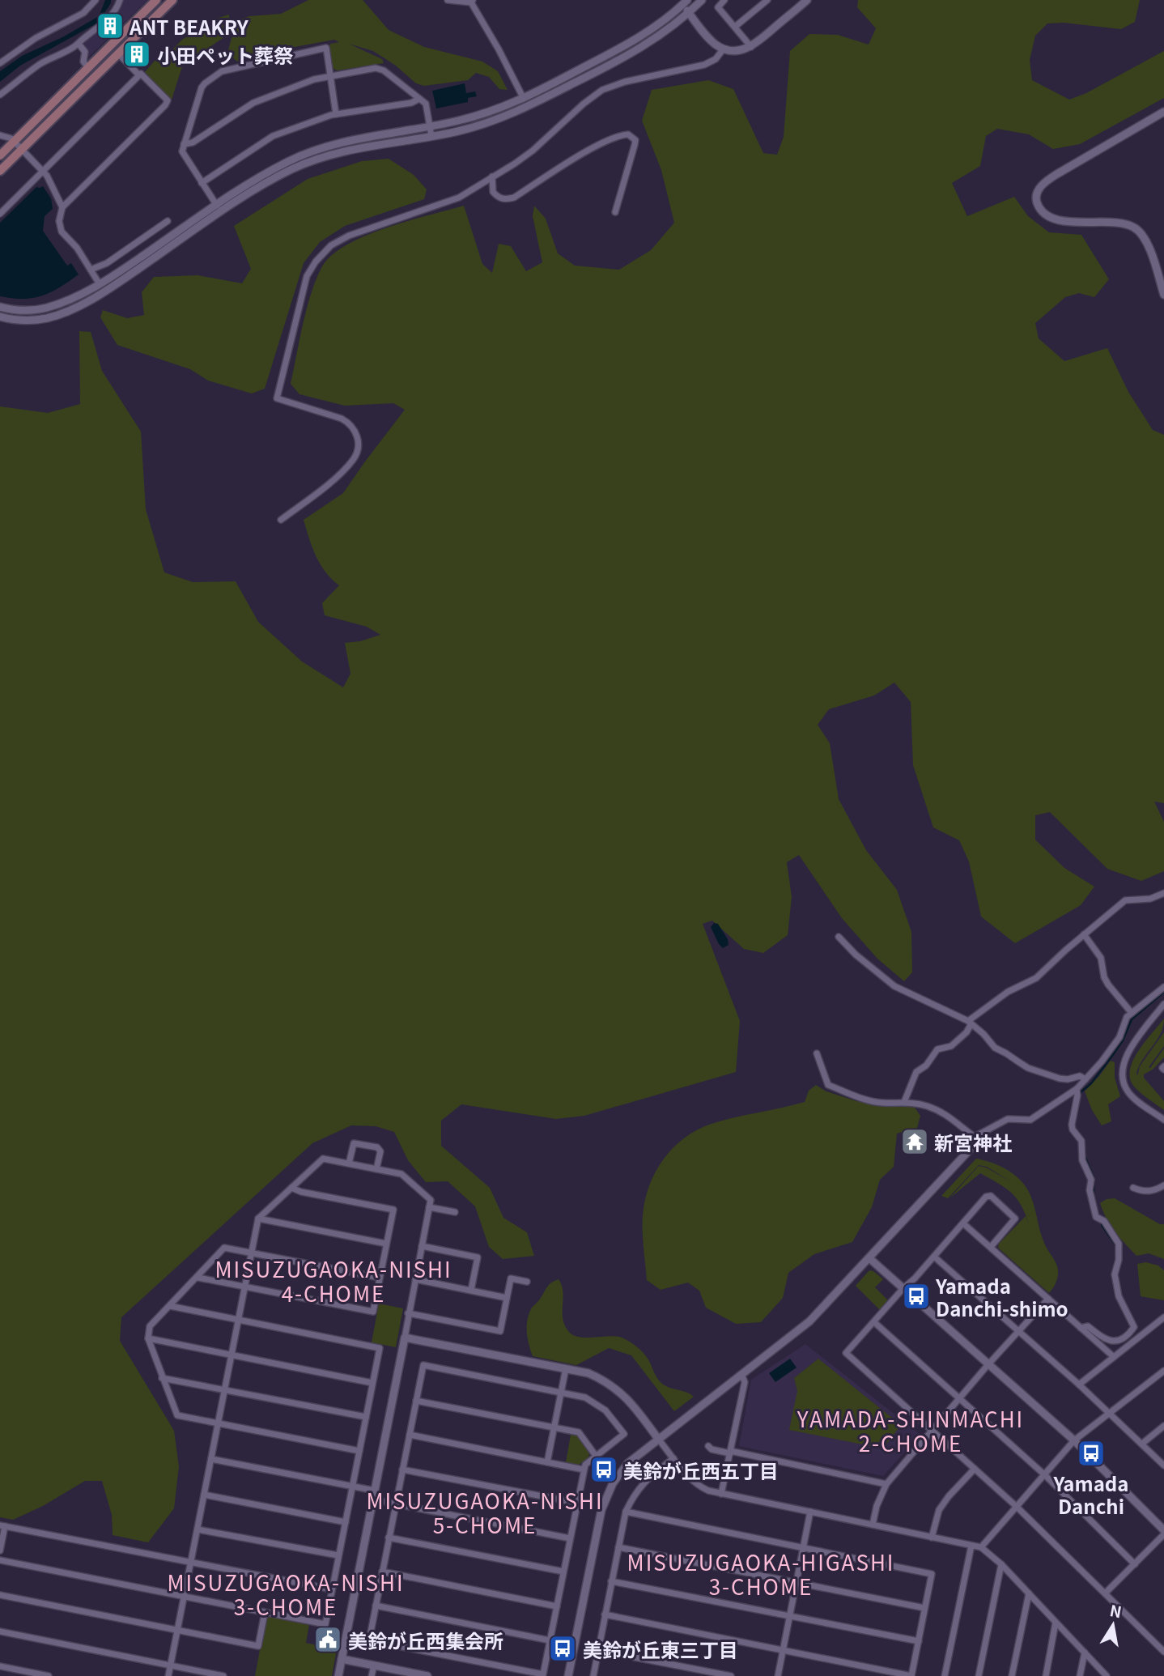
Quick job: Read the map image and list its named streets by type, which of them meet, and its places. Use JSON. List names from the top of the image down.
{
  "districts": [
    "MISUZUGAOKA-NISHI 4-CHOME",
    "YAMADA-SHINMACHI 2-CHOME",
    "MISUZUGAOKA-NISHI 5-CHOME",
    "MISUZUGAOKA-HIGASHI 3-CHOME",
    "MISUZUGAOKA-NISHI 3-CHOME"
  ],
  "places": {
    "building": ["ANT BEAKRY", "小田ペット葬祭"],
    "temple": ["新宮神社"],
    "bus stop": [
      "Yamada Danchi-shimo",
      "Yamada Danchi",
      "美鈴が丘西五丁目",
      "美鈴が丘東三丁目"
    ],
    "public building": ["美鈴が丘西集会所"]
  },
  "north": "top"
}
